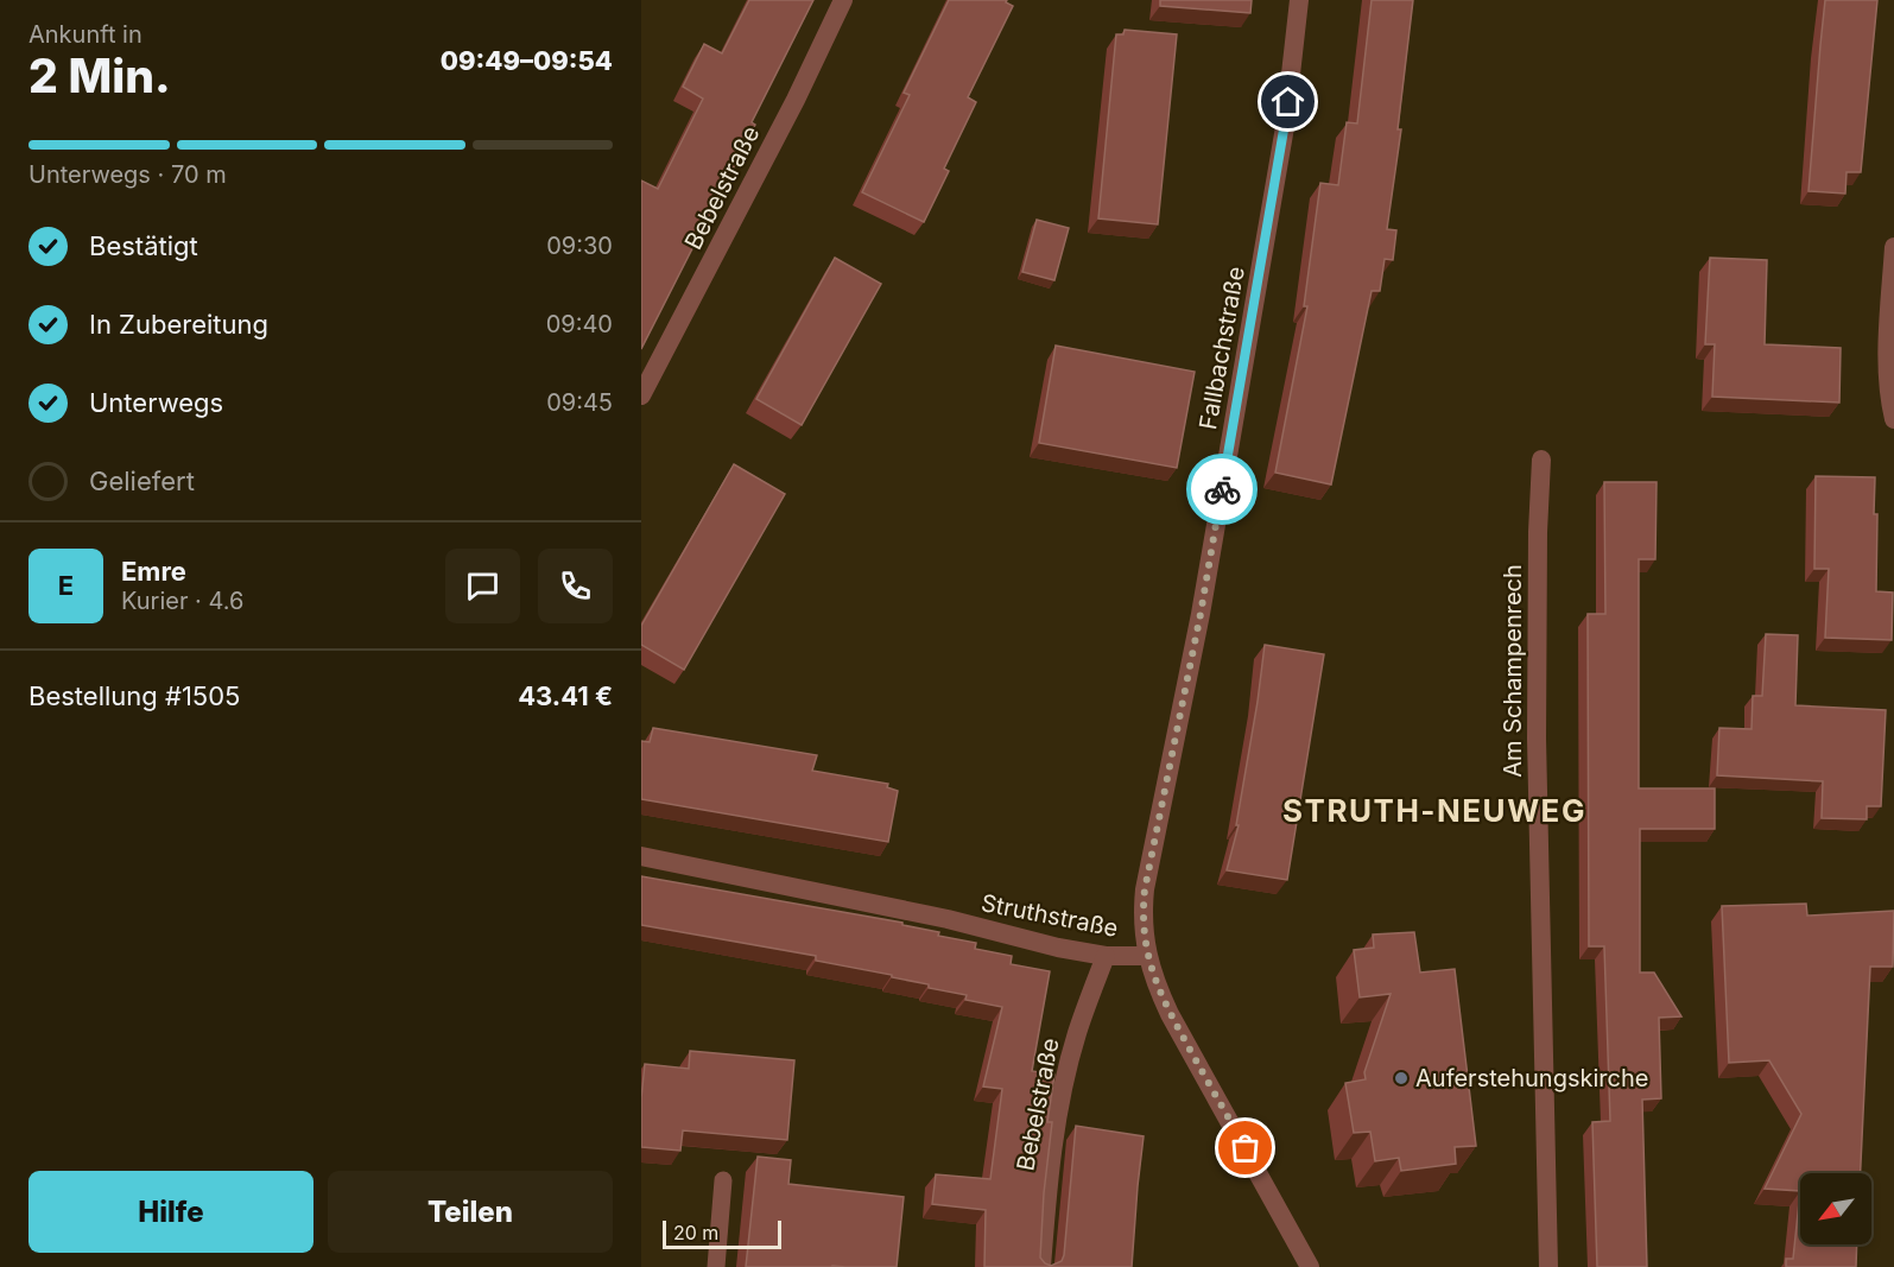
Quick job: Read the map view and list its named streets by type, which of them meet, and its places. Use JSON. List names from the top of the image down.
{
  "streets": {
    "street": [
      "Bebelstraße",
      "Fallbachstraße",
      "Am Schampenrech",
      "Struthstraße"
    ]
  },
  "crossings": [
    ["Bebelstraße", "Struthstraße"],
    ["Fallbachstraße", "Struthstraße"]
  ],
  "districts": ["STRUTH-NEUWEG"],
  "places": ["Auferstehungskirche"],
  "scale_bar": "20 m",
  "north": "bottom left",
  "page": {
    "heading": ["2 Min.", "Ankunft in", "09:49–09:54"],
    "panel": [
      "Emre",
      "Kurier · 4.6",
      "Bestellung #1505",
      "43.41 €"
    ],
    "bar": "Unterwegs · 70 m",
    "list": [
      ["Bestätigt", "09:30"],
      ["In Zubereitung", "09:40"],
      ["Unterwegs", "09:45"],
      "Geliefert"
    ],
    "round": "E",
    "buttons": ["Hilfe", "Teilen"],
    "scale": "20 m"
  }
}
